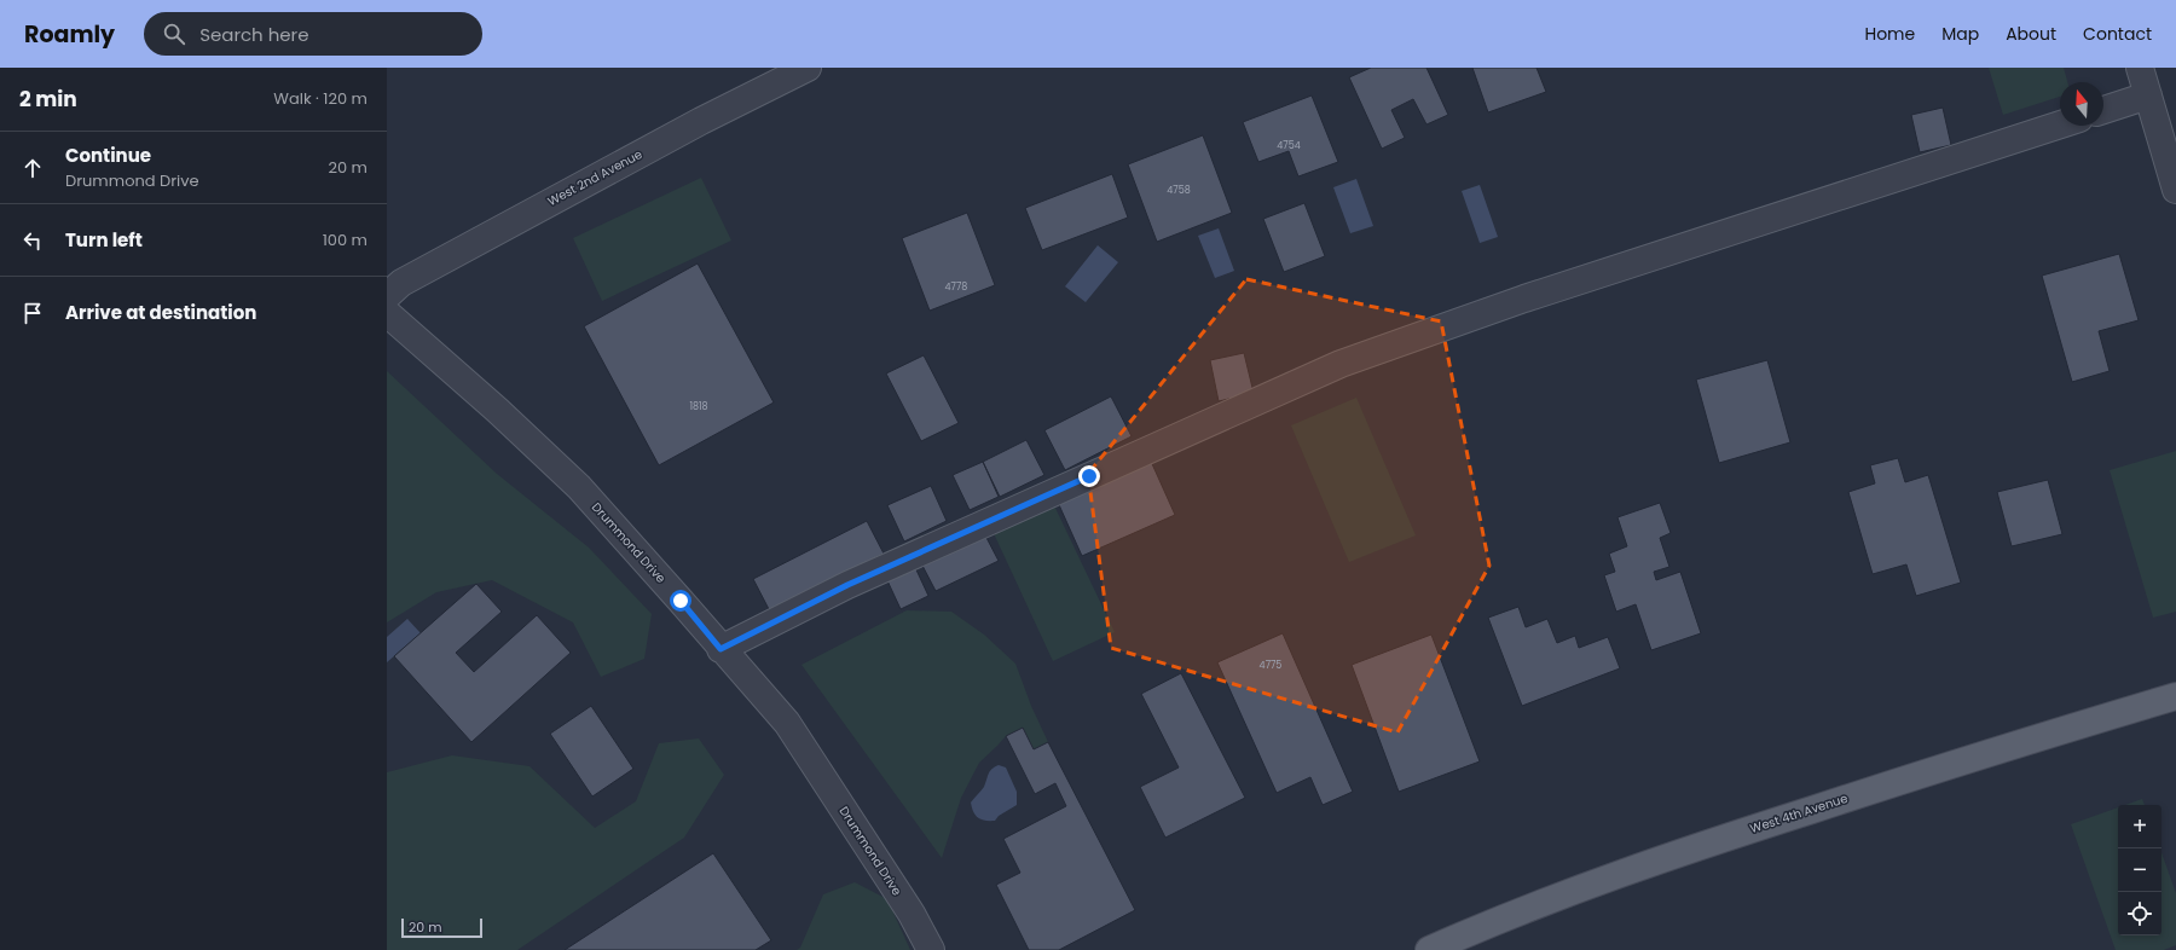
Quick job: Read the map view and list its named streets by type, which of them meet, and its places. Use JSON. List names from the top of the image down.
{
  "streets": {
    "main road": ["West 4th Avenue"],
    "street": ["West 2nd Avenue", "Drummond Drive"]
  },
  "house_numbers": [
    "4754",
    "4758",
    "4778",
    "1818",
    "4775"
  ],
  "scale_bar": "20 m",
  "north": "top",
  "page": {
    "header": "Roamly",
    "search": "Search here",
    "nav": [
      "Home",
      "Map",
      "About",
      "Contact"
    ],
    "heading": ["2 min", "Walk · 120 m"],
    "list": [
      ["Continue", "Drummond Drive", "20 m"],
      ["Turn left", "100 m"],
      "Arrive at destination"
    ],
    "map_buttons": ["+", "−"],
    "scale": "20 m"
  }
}
